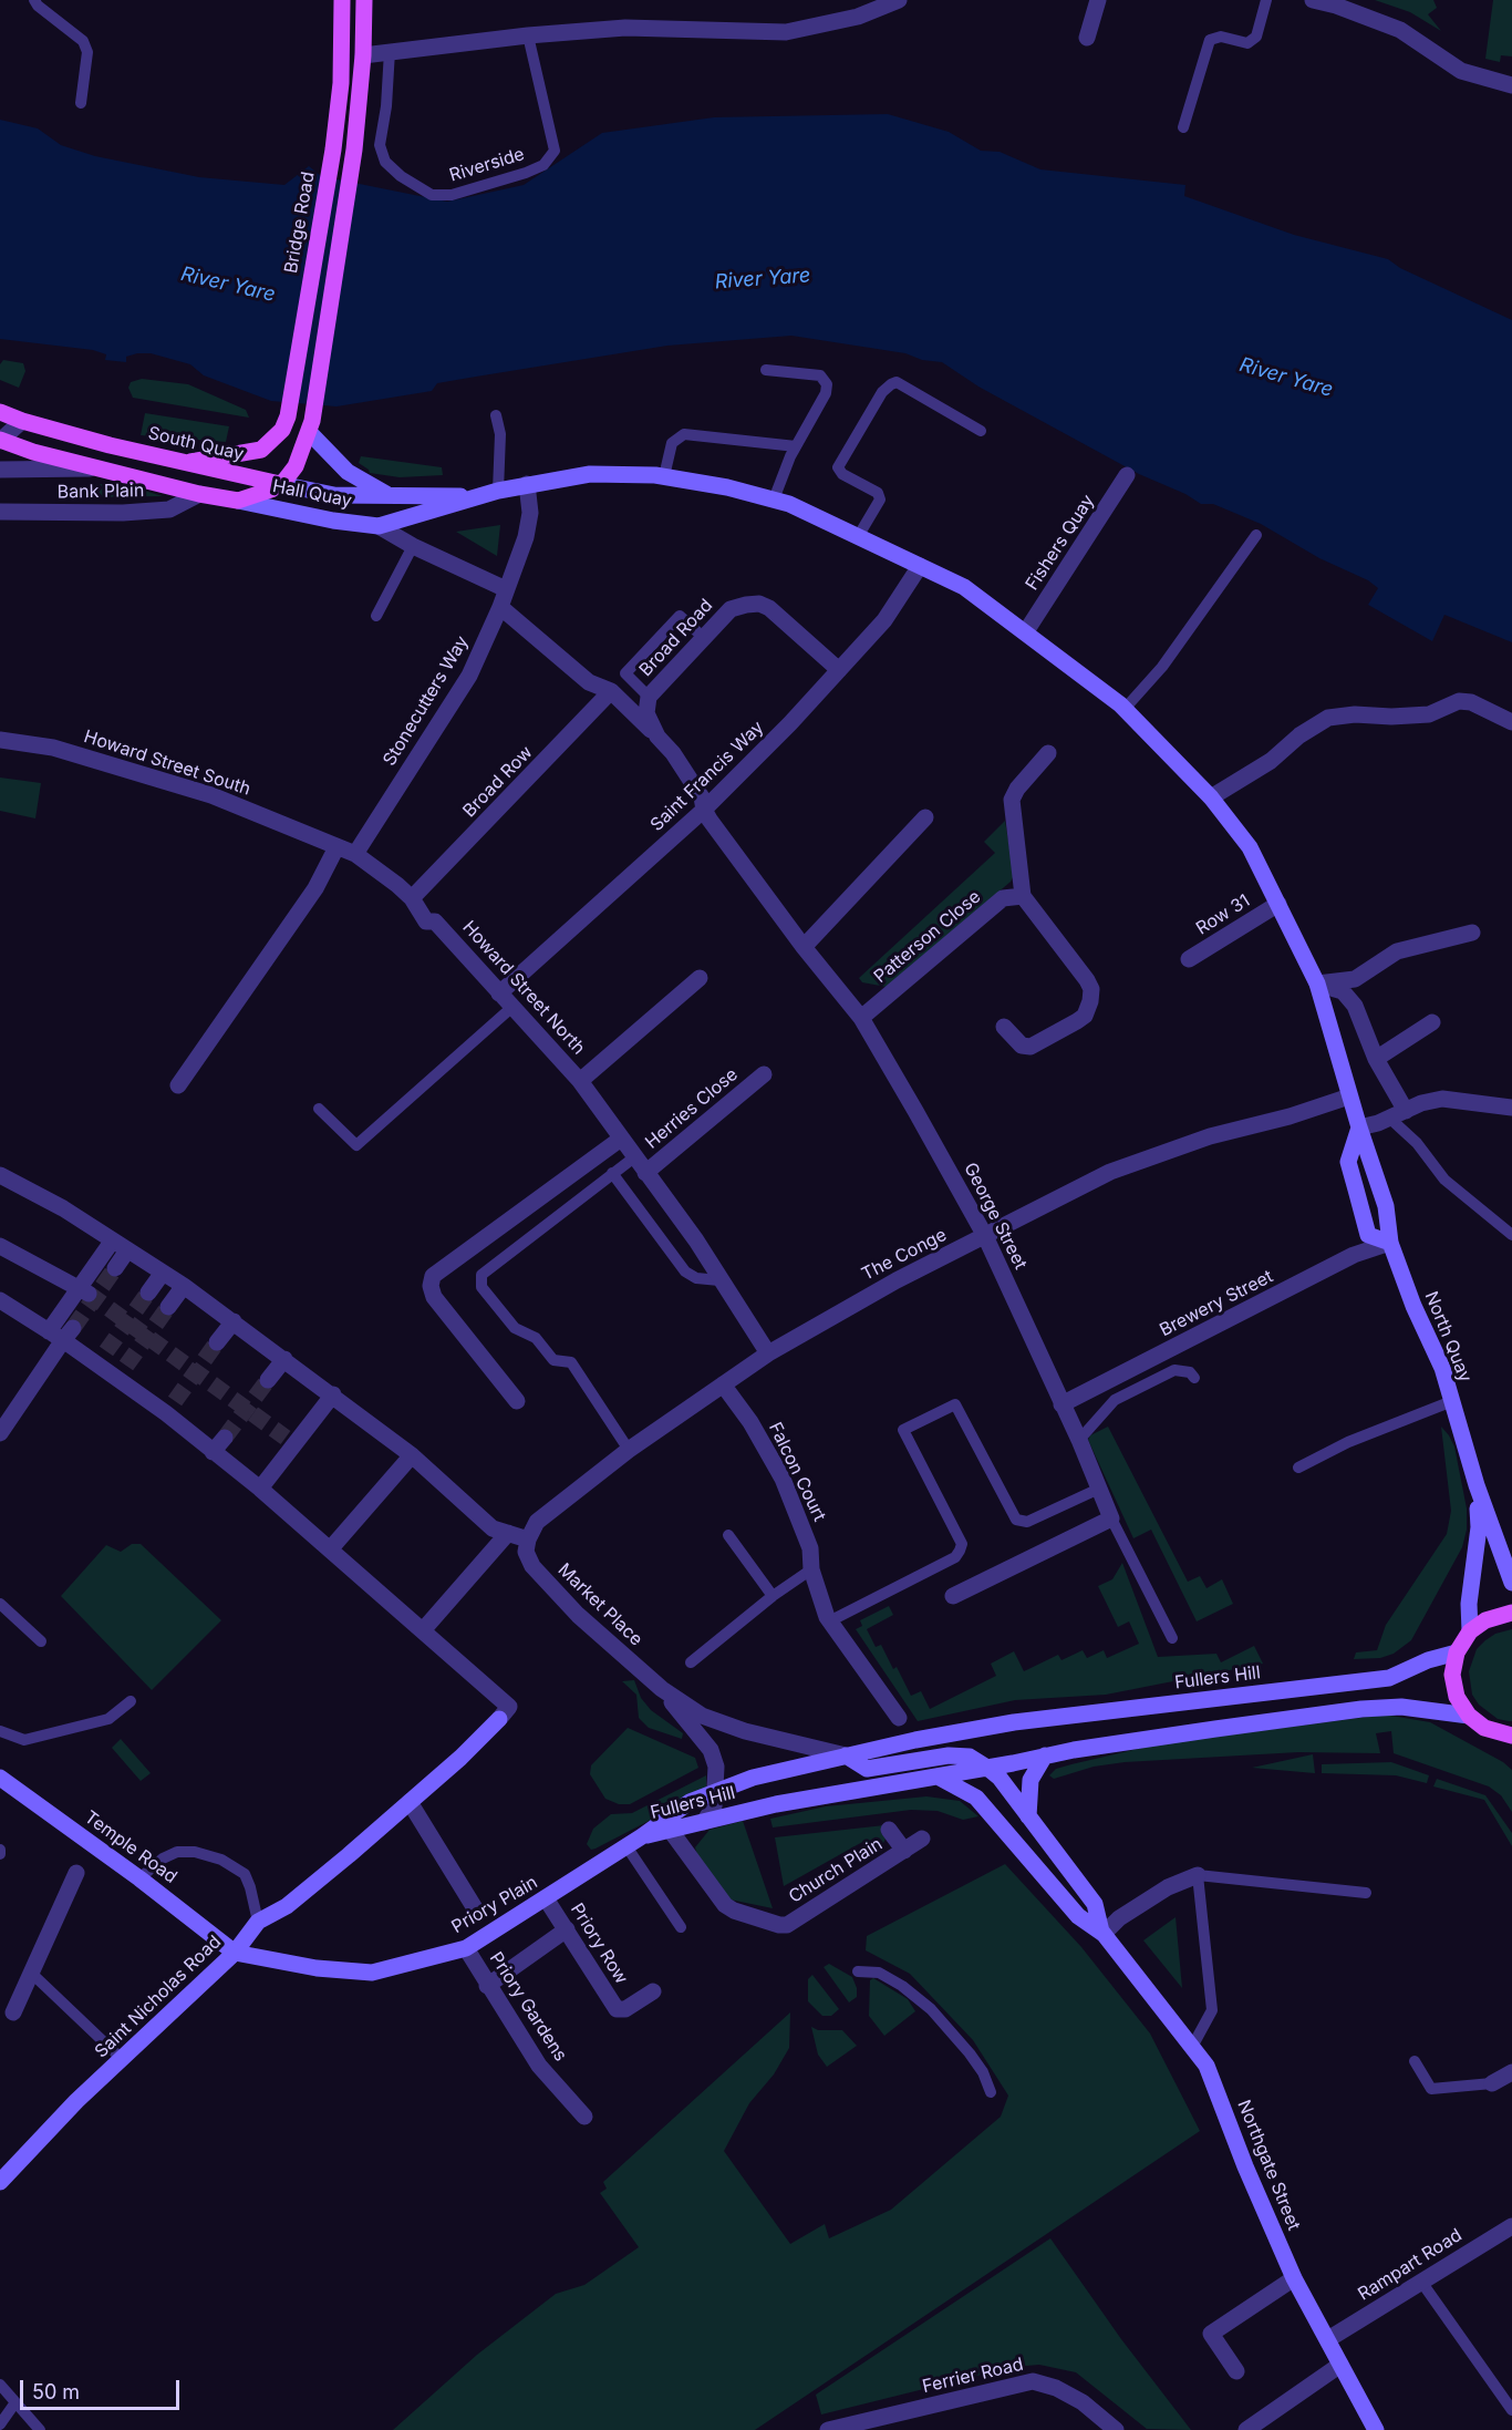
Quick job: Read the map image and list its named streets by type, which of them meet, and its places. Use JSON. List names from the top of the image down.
{
  "streets": {
    "main road": [
      "Bridge Road",
      "South Quay",
      "Hall Quay",
      "North Quay",
      "Fullers Hill",
      "Temple Road",
      "Priory Plain",
      "Saint Nicholas Road",
      "Northgate Street"
    ],
    "street": [
      "Bank Plain",
      "Fishers Quay",
      "Broad Road",
      "Stonecutters Way",
      "Howard Street South",
      "Saint Francis Way",
      "Broad Row",
      "Row 31",
      "Patterson Close",
      "Howard Street North",
      "Herries Close",
      "George Street",
      "The Conge",
      "Brewery Street",
      "Falcon Court",
      "Market Place",
      "Church Plain",
      "Priory Row",
      "Priory Gardens",
      "Rampart Road",
      "Ferrier Road"
    ],
    "lane": ["Riverside"]
  },
  "crossings": [
    ["Bridge Road", "South Quay"],
    ["South Quay", "Hall Quay"],
    ["Hall Quay", "Stonecutters Way"],
    ["Hall Quay", "North Quay"],
    ["Fishers Quay", "North Quay"],
    ["Broad Road", "Saint Francis Way"],
    ["Broad Road", "George Street"],
    ["Stonecutters Way", "Howard Street South"],
    ["Stonecutters Way", "Howard Street North"],
    ["Stonecutters Way", "North Quay"],
    ["Howard Street South", "Howard Street North"],
    ["Saint Francis Way", "Howard Street North"],
    ["Saint Francis Way", "George Street"],
    ["Saint Francis Way", "North Quay"],
    ["Broad Row", "Howard Street North"],
    ["Row 31", "North Quay"],
    ["Patterson Close", "George Street"],
    ["Howard Street North", "Herries Close"],
    ["Howard Street North", "The Conge"],
    ["George Street", "The Conge"],
    ["George Street", "Brewery Street"],
    ["The Conge", "North Quay"],
    ["The Conge", "Falcon Court"],
    ["The Conge", "Market Place"],
    ["Brewery Street", "North Quay"],
    ["Market Place", "Fullers Hill"],
    ["Fullers Hill", "Church Plain"],
    ["Fullers Hill", "Priory Plain"],
    ["Fullers Hill", "Northgate Street"],
    ["Temple Road", "Priory Plain"],
    ["Temple Road", "Saint Nicholas Road"],
    ["Priory Plain", "Priory Row"],
    ["Priory Plain", "Saint Nicholas Road"],
    ["Priory Plain", "Priory Gardens"],
    ["Northgate Street", "Rampart Road"]
  ],
  "water": ["River Yare"],
  "scale_bar": "50 m"
}
